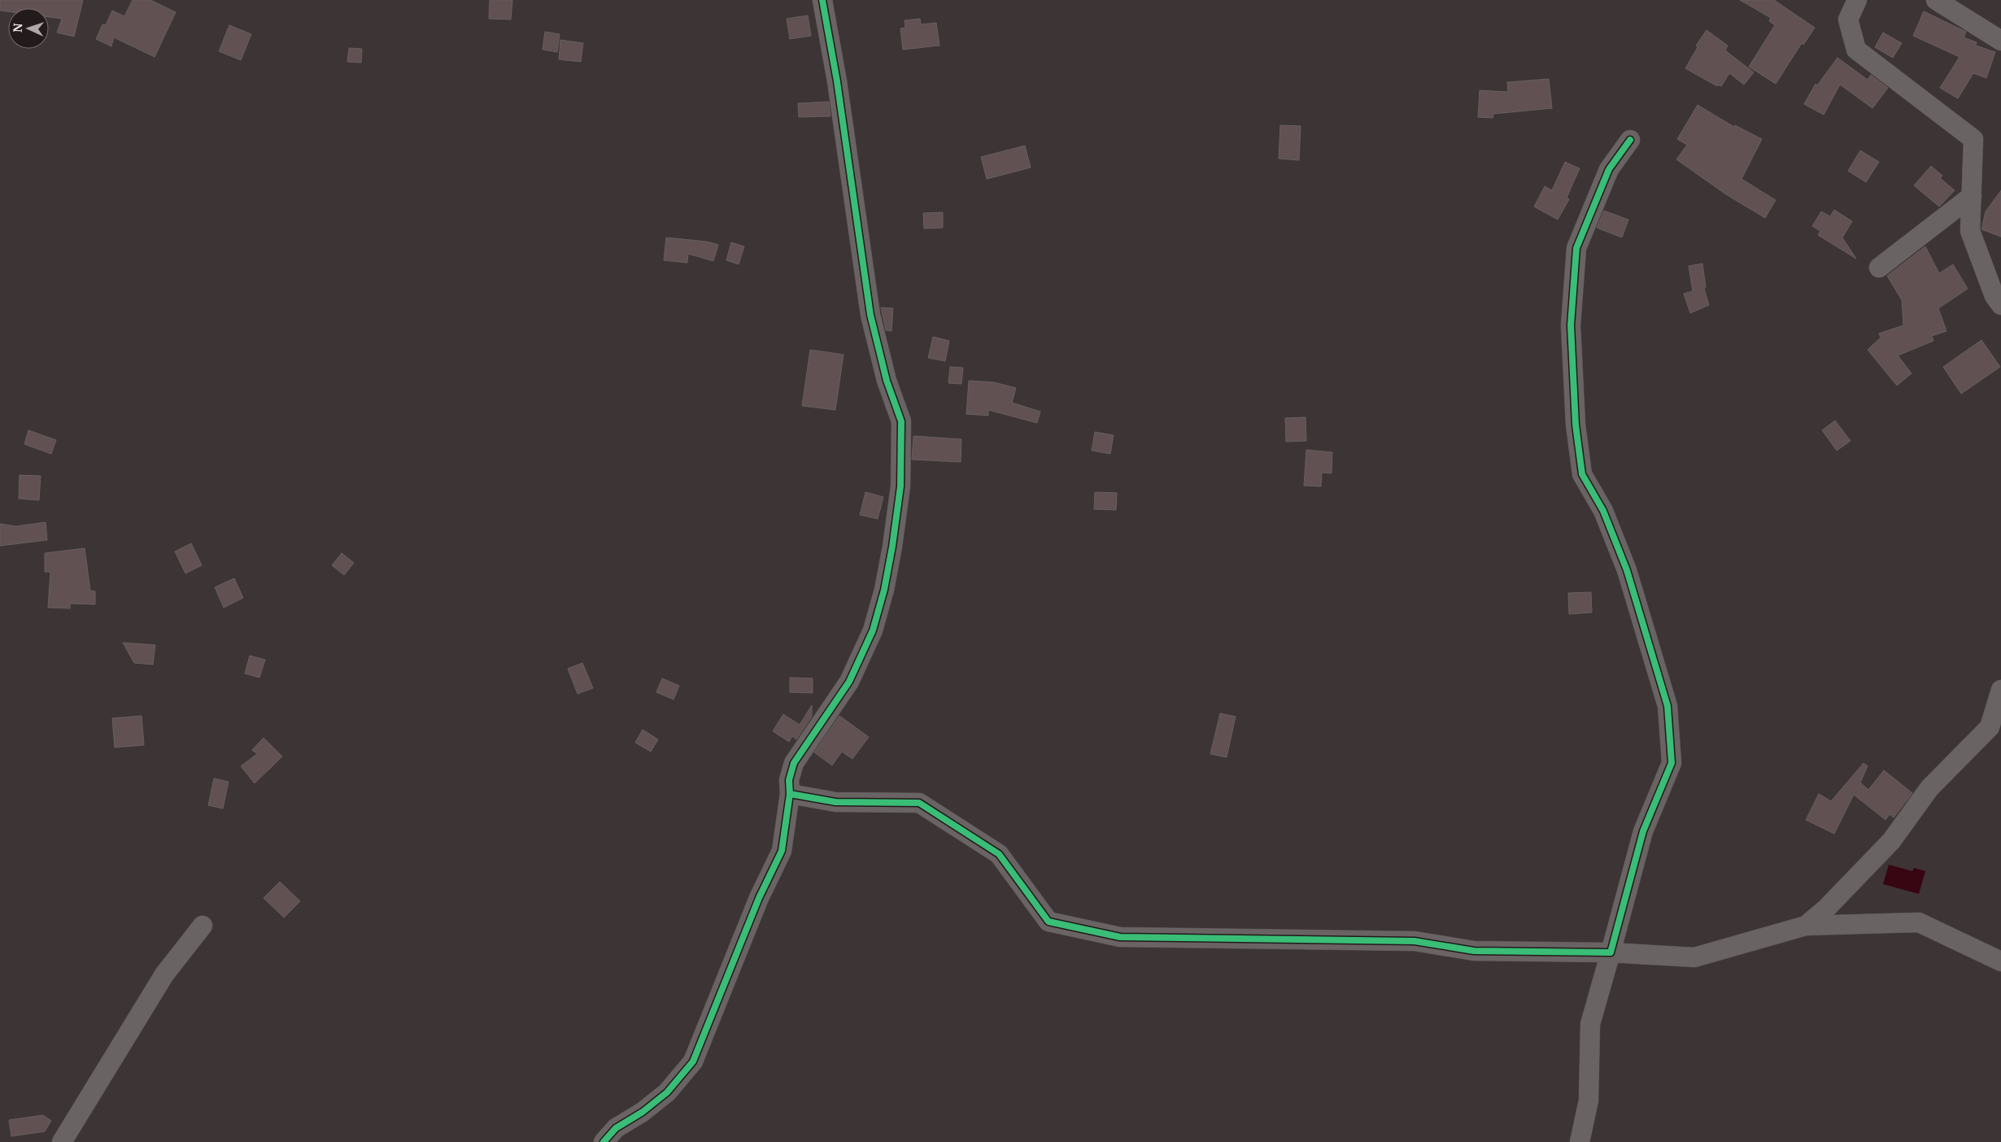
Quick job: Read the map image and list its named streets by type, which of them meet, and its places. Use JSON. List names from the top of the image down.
{
  "north": "left"
}
